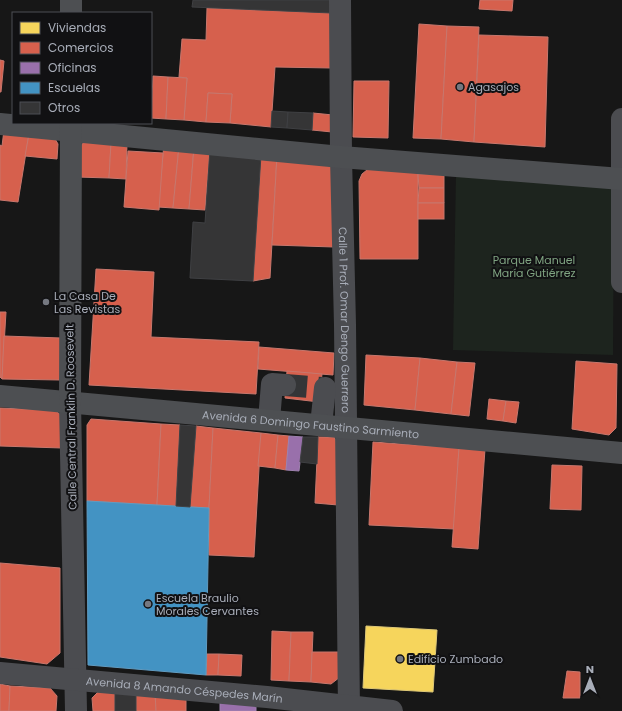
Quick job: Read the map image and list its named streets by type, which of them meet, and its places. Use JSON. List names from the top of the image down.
{
  "streets": {
    "main road": ["Calle Central Franklin D. Roosevelt", "Avenida 6 Domingo Faustino Sarmiento"],
    "street": ["Calle 1 Prof. Omar Dengo Guerrero", "Avenida 8 Amando Céspedes Marín"]
  },
  "crossings": [
    ["Calle 1 Prof. Omar Dengo Guerrero", "Avenida 6 Domingo Faustino Sarmiento"],
    ["Calle 1 Prof. Omar Dengo Guerrero", "Avenida 8 Amando Céspedes Marín"],
    ["Calle Central Franklin D. Roosevelt", "Avenida 6 Domingo Faustino Sarmiento"],
    ["Calle Central Franklin D. Roosevelt", "Avenida 8 Amando Céspedes Marín"]
  ],
  "parks": ["Parque Manuel María Gutiérrez"],
  "places": [
    "Agasajos",
    "La Casa De Las Revistas",
    "Escuela Braulio Morales Cervantes",
    "Edificio Zumbado"
  ],
  "legend": [
    "Viviendas",
    "Comercios",
    "Oficinas",
    "Escuelas",
    "Otros"
  ],
  "north": "top"
}
